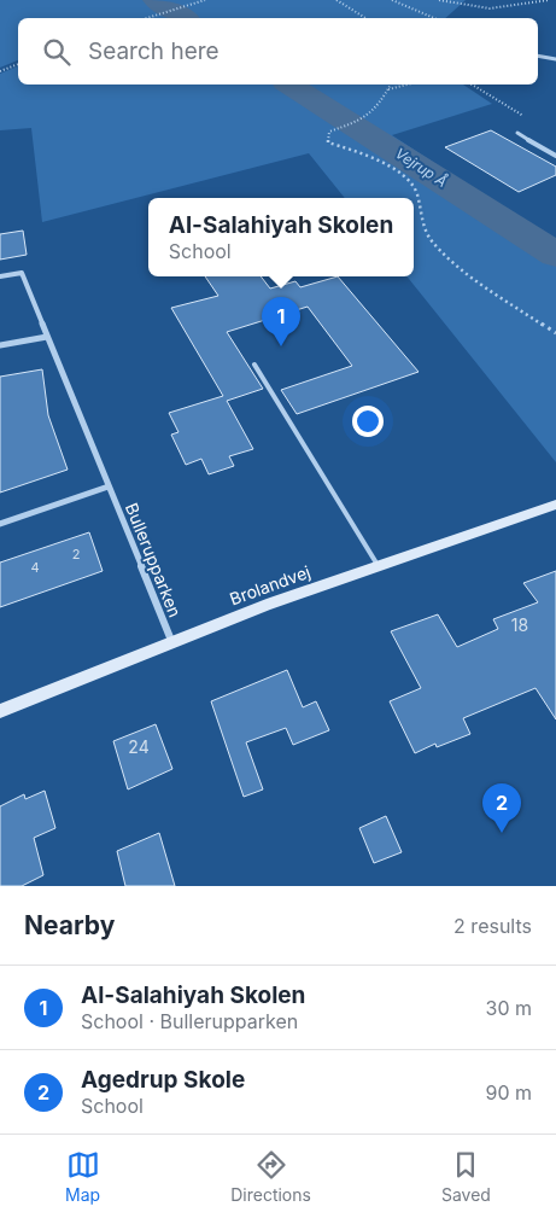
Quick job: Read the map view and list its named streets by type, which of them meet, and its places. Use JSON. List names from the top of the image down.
{
  "streets": {
    "street": ["Bullerupparken", "Brolandvej"]
  },
  "crossings": [
    ["Bullerupparken", "Brolandvej"]
  ],
  "water": ["Vejrup Å"],
  "house_numbers": [
    "2",
    "4",
    "18",
    "24"
  ],
  "page": {
    "search": "Search here",
    "popup": ["Al-Salahiyah Skolen", "School"],
    "pins": ["1", "2"],
    "heading": ["Nearby", "2 results"],
    "list": [
      {
        "mark": "1",
        "name": "Al-Salahiyah Skolen",
        "note": "School · Bullerupparken",
        "value": "30 m"
      },
      {
        "mark": "2",
        "name": "Agedrup Skole",
        "note": "School",
        "value": "90 m"
      }
    ],
    "nav": ["Map", "Directions", "Saved"]
  }
}
